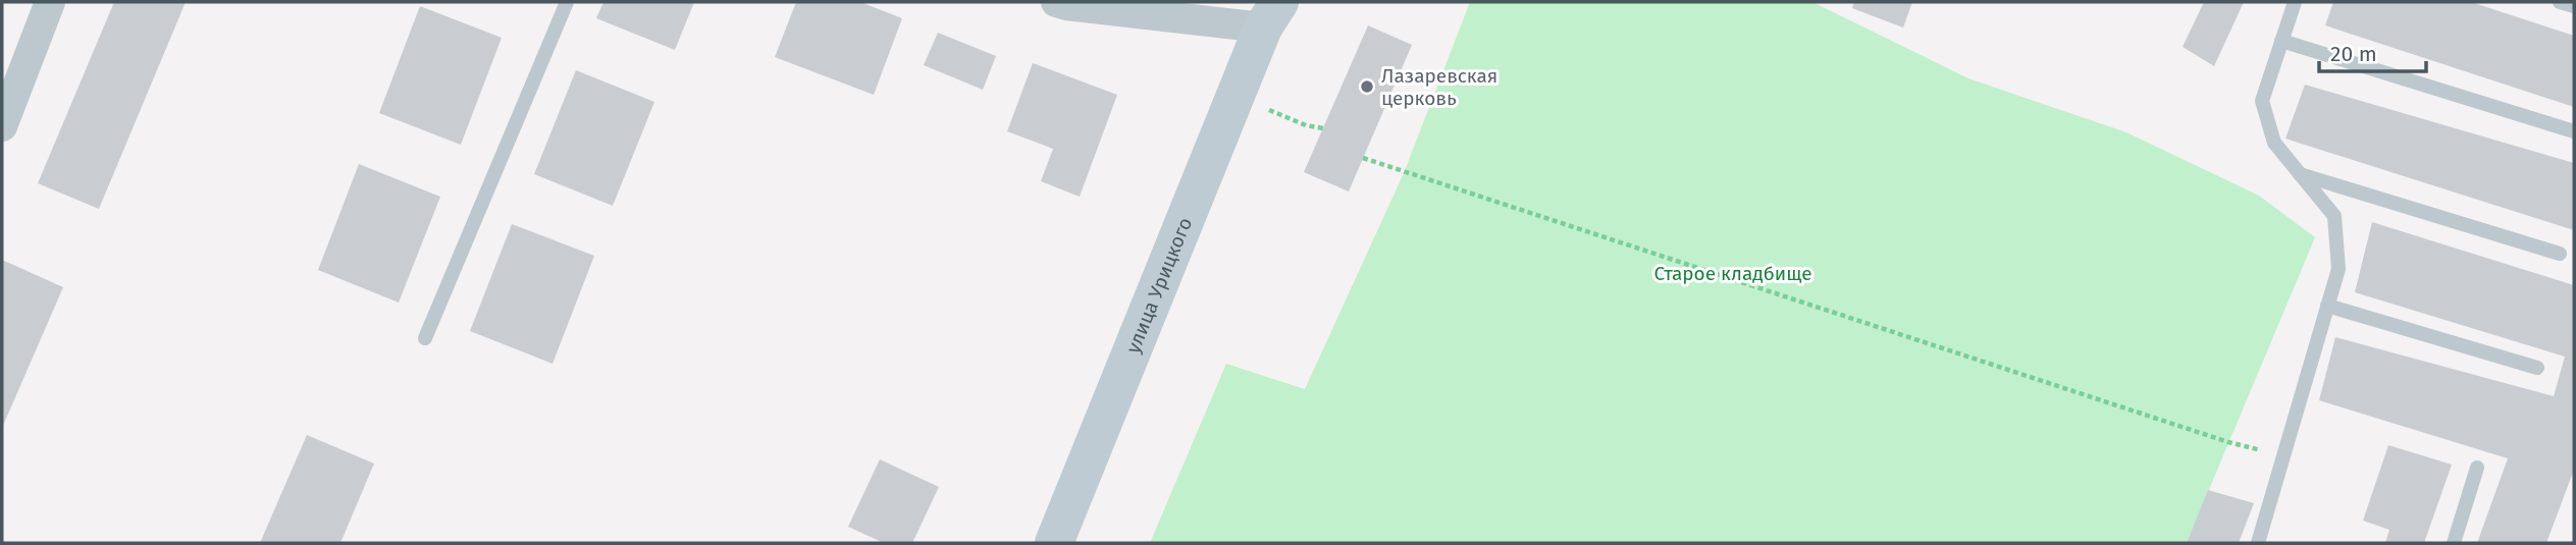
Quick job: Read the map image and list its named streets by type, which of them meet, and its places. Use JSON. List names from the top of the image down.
{
  "streets": {
    "street": ["улица Урицкого"]
  },
  "parks": ["Старое кладбище"],
  "places": ["Лазаревская церковь"],
  "scale_bar": "20 m"
}
